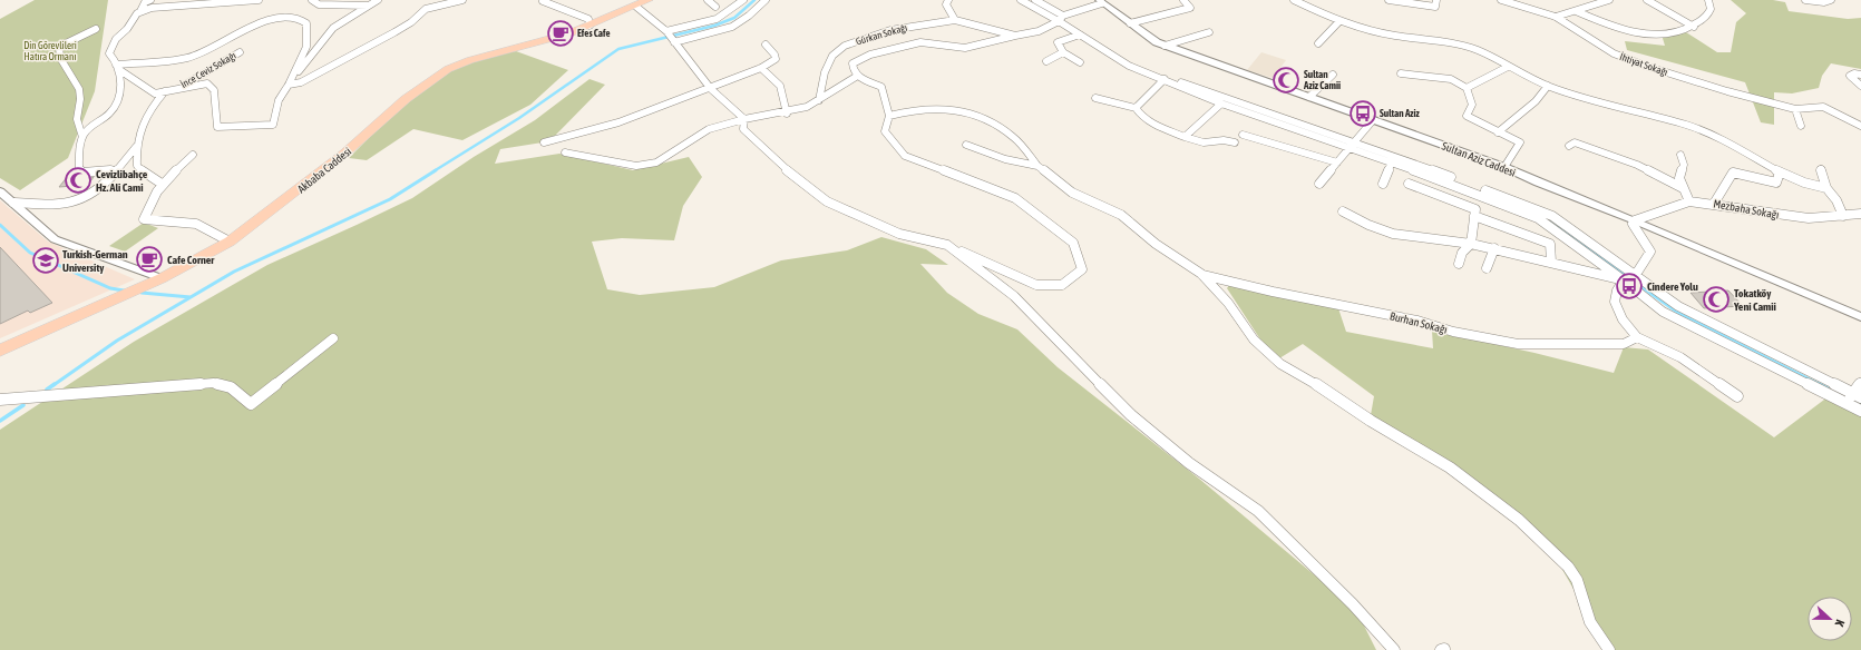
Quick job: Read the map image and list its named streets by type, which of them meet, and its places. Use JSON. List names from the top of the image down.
{
  "streets": {
    "main road": ["Akbaba Caddesi"],
    "street": [
      "Gürkan Sokağı",
      "İhtiyat Sokağı",
      "İnce Ceviz Sokağı",
      "Sultan Aziz Caddesi",
      "Mezbaha Sokağı",
      "Burhan Sokağı"
    ]
  },
  "crossings": [
    ["Sultan Aziz Caddesi", "Mezbaha Sokağı"]
  ],
  "parks": ["Din Görevlileri Hatıra Ormanı"],
  "places": {
    "cafe": ["Efes Cafe", "Cafe Corner"],
    "mosque": ["Sultan Aziz Camii", "Cevizlibahçe Hz. Ali Cami", "Tokatköy Yeni Camii"],
    "bus stop": ["Sultan Aziz", "Cindere Yolu"],
    "school or university": ["Turkish-German University"]
  },
  "north": "right"
}
